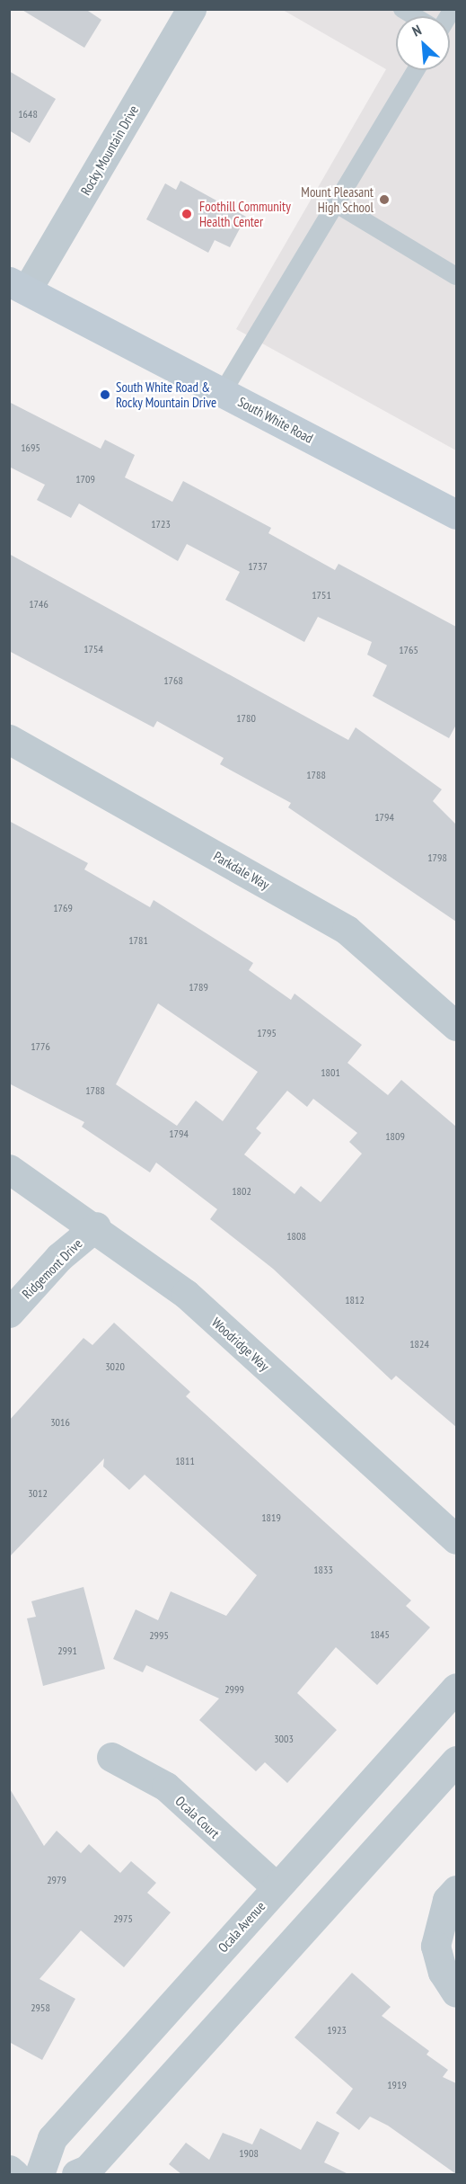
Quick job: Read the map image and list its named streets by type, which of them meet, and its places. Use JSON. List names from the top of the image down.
{
  "streets": {
    "main road": ["South White Road"],
    "street": [
      "Rocky Mountain Drive",
      "Parkdale Way",
      "Ridgemont Drive",
      "Woodridge Way",
      "Ocala Court",
      "Ocala Avenue"
    ]
  },
  "crossings": [
    ["Rocky Mountain Drive", "South White Road"],
    ["Ridgemont Drive", "Woodridge Way"],
    ["Ocala Court", "Ocala Avenue"]
  ],
  "places": ["Mount Pleasant High School", "Foothill Community Health Center", "South White Road & Rocky Mountain Drive"],
  "house_numbers": [
    "1648",
    "1695",
    "1709",
    "1723",
    "1737",
    "1751",
    "1746",
    "1754",
    "1765",
    "1768",
    "1780",
    "1788",
    "1794",
    "1798",
    "1769",
    "1781",
    "1789",
    "1795",
    "1776",
    "1801",
    "1788",
    "1794",
    "1809",
    "1802",
    "1808",
    "1812",
    "1824",
    "3020",
    "3016",
    "1811",
    "3012",
    "1819",
    "1833",
    "1845",
    "2995",
    "2991",
    "2999",
    "3003",
    "2979",
    "2975",
    "2958",
    "1923",
    "1919",
    "1908"
  ],
  "north": "top left"
}
